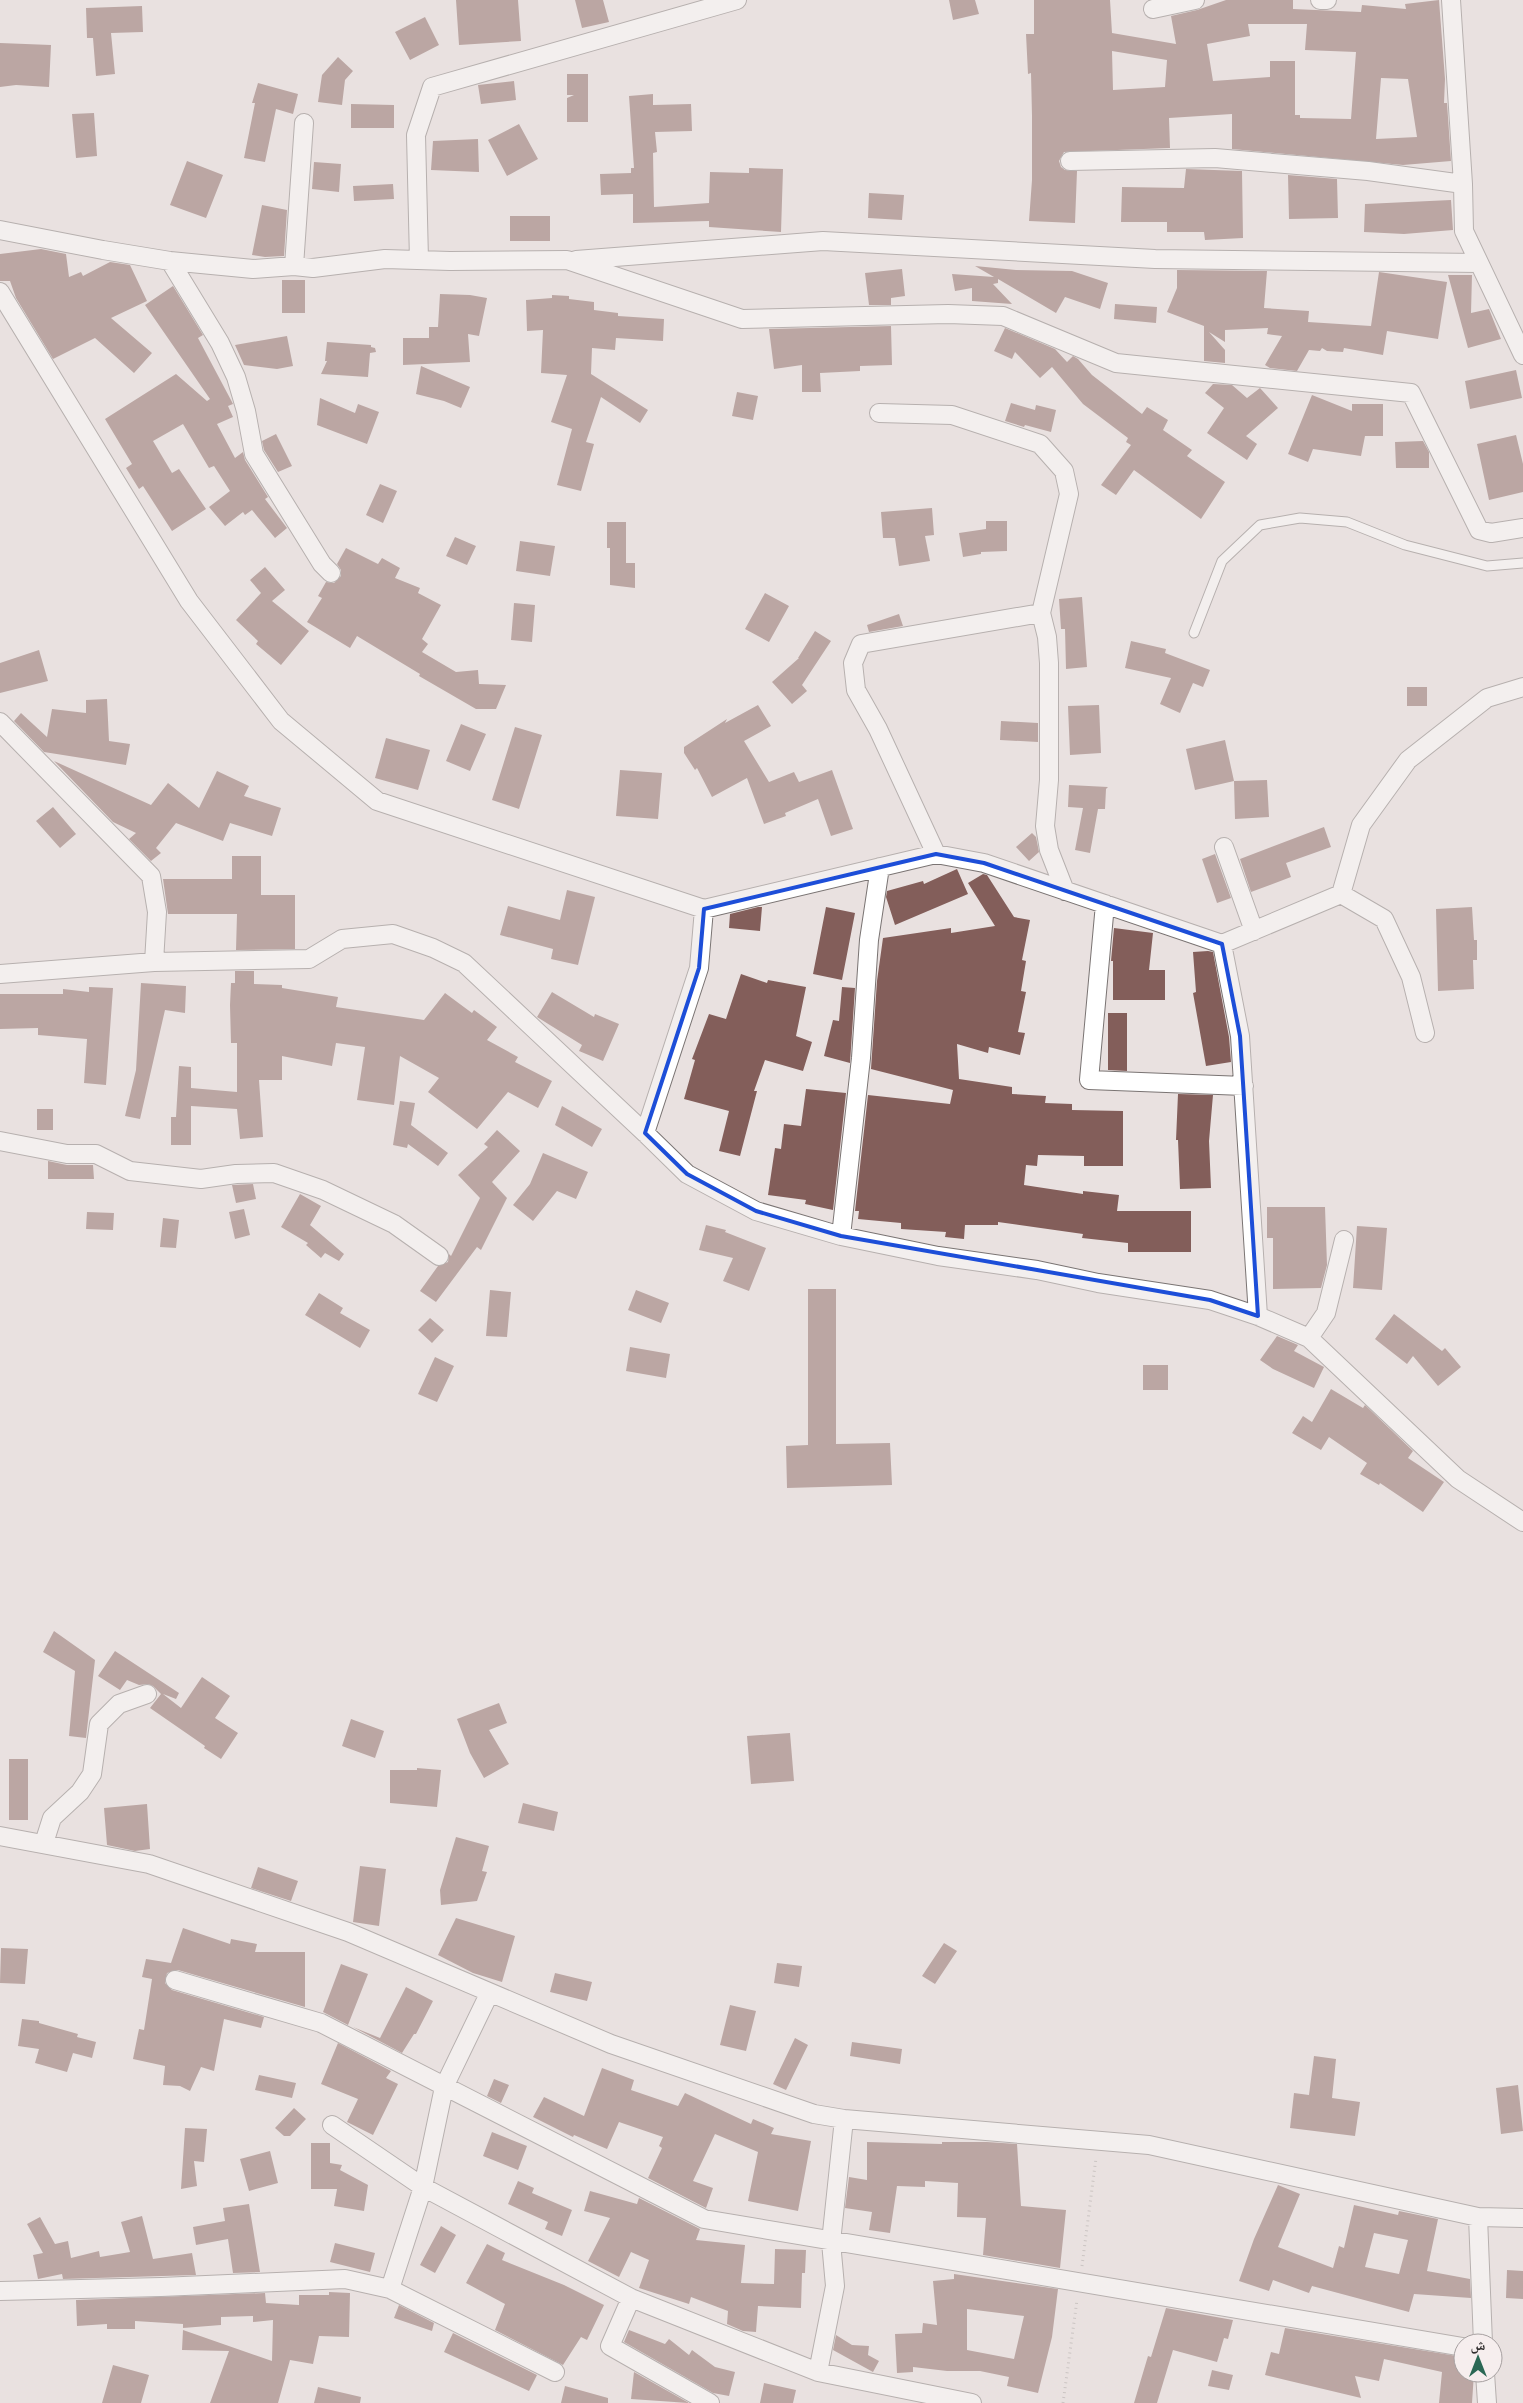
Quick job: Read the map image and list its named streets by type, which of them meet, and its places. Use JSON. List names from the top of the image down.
{
  "north": "top"
}
